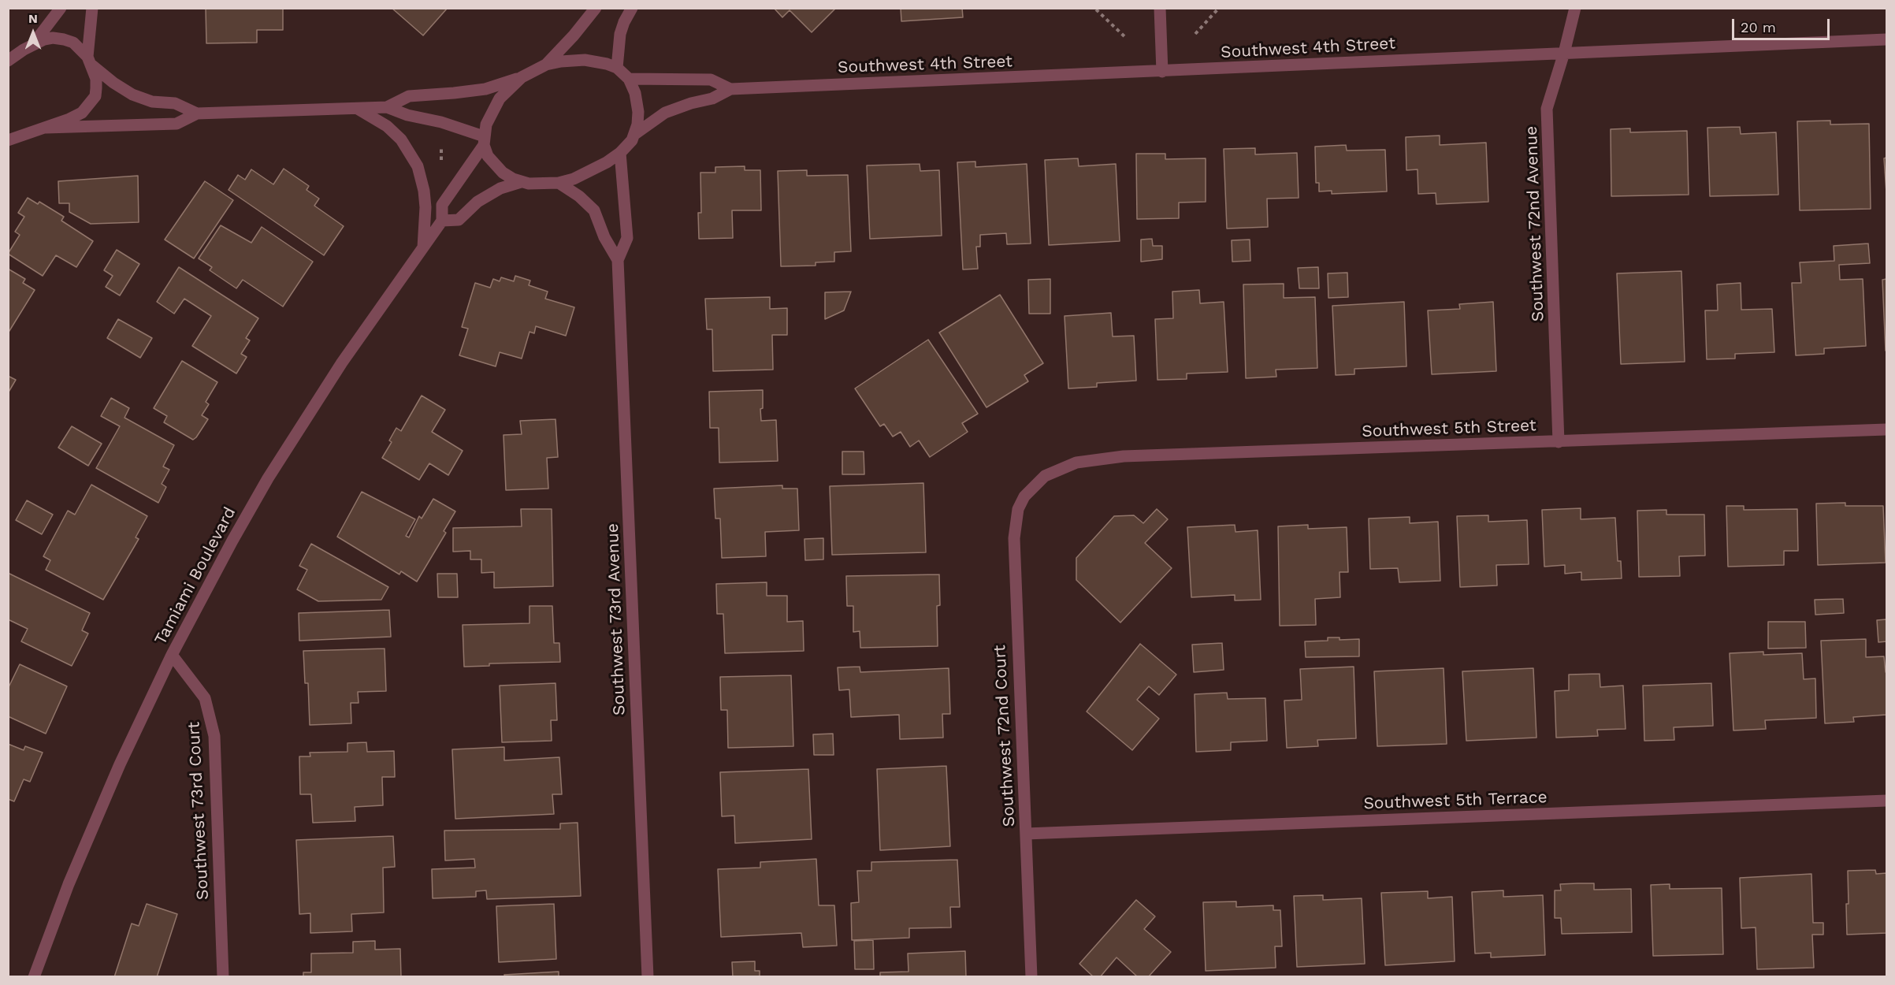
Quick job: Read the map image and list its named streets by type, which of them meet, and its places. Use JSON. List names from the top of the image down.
{
  "streets": {
    "street": [
      "Southwest 4th Street",
      "Southwest 72nd Avenue",
      "Southwest 5th Street",
      "Tamiami Boulevard",
      "Southwest 73rd Avenue",
      "Southwest 72nd Court",
      "Southwest 5th Terrace",
      "Southwest 73rd Court"
    ]
  },
  "crossings": [
    ["Southwest 4th Street", "Southwest 72nd Avenue"],
    ["Southwest 4th Street", "Tamiami Boulevard"],
    ["Southwest 4th Street", "Southwest 73rd Avenue"],
    ["Southwest 72nd Avenue", "Southwest 5th Street"],
    ["Southwest 5th Street", "Southwest 72nd Court"],
    ["Tamiami Boulevard", "Southwest 73rd Avenue"],
    ["Tamiami Boulevard", "Southwest 73rd Court"],
    ["Southwest 72nd Court", "Southwest 5th Terrace"]
  ],
  "scale_bar": "20 m",
  "north": "top"
}
